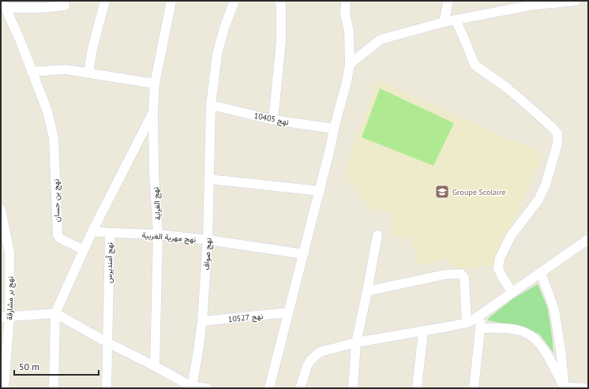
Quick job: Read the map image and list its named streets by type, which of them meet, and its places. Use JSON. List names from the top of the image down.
{
  "streets": {
    "street": [
      "نهج 10405",
      "نهج بن حسان",
      "نهج الغرابة",
      "نهج مهرية الغربية",
      "نهج صواف",
      "نهج أمنديرس",
      "نهج بر مشارقة",
      "نهج 10527"
    ]
  },
  "crossings": [
    ["نهج 10405", "نهج صواف"],
    ["نهج الغرابة", "نهج مهرية الغربية"],
    ["نهج مهرية الغربية", "نهج صواف"],
    ["نهج مهرية الغربية", "نهج أمنديرس"],
    ["نهج صواف", "نهج 10527"]
  ],
  "places": {
    "school or university": ["Groupe Scolaire"]
  },
  "scale_bar": "50 m"
}
